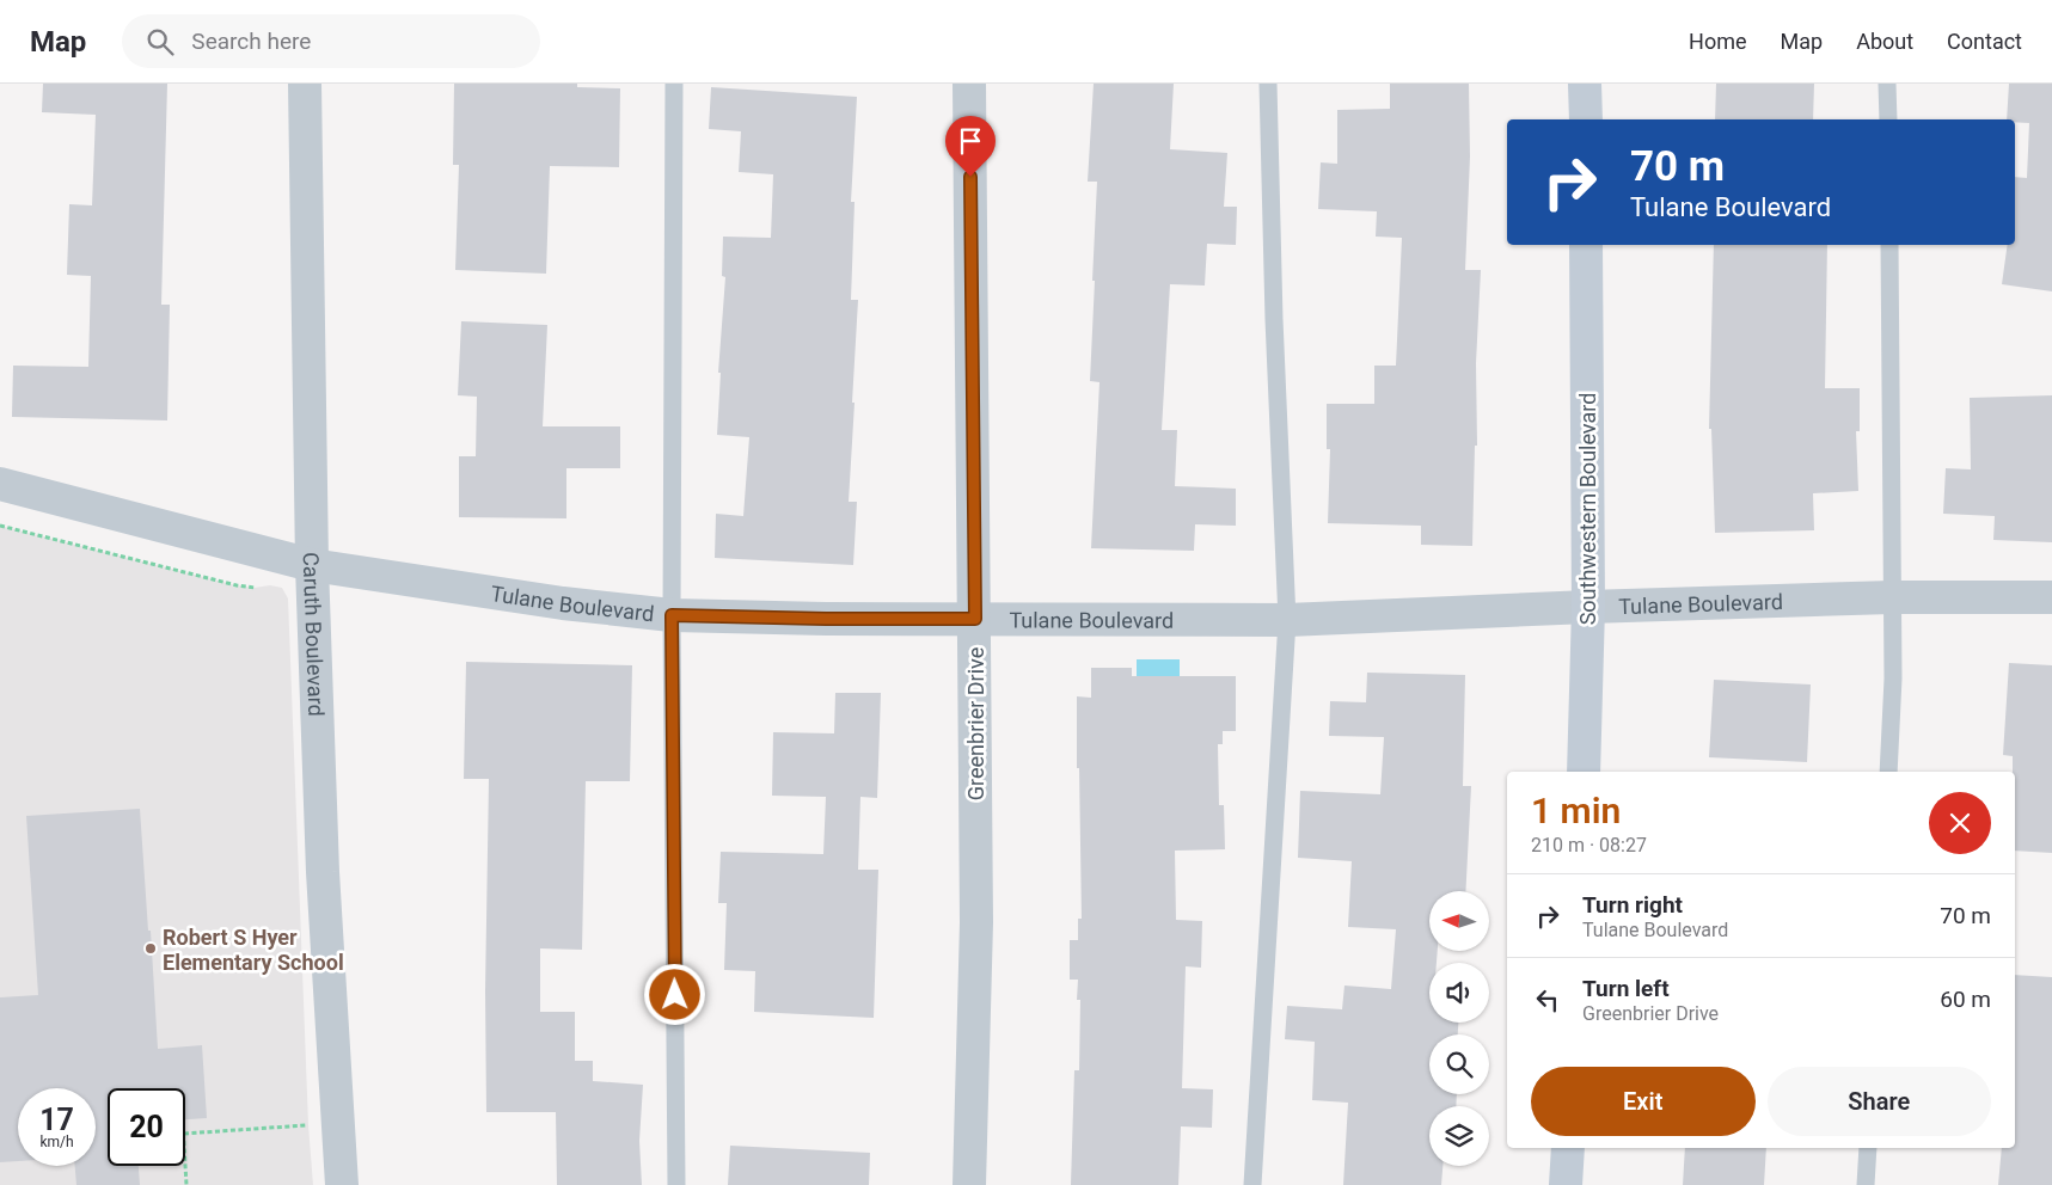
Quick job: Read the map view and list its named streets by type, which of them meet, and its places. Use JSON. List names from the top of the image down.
{
  "streets": {
    "street": [
      "Southwestern Boulevard",
      "Tulane Boulevard",
      "Caruth Boulevard",
      "Greenbrier Drive"
    ]
  },
  "crossings": [
    ["Southwestern Boulevard", "Tulane Boulevard"],
    ["Tulane Boulevard", "Caruth Boulevard"],
    ["Tulane Boulevard", "Greenbrier Drive"]
  ],
  "places": ["Robert S Hyer Elementary School"],
  "north": "left",
  "page": {
    "header": "Map",
    "search": "Search here",
    "nav": [
      "Home",
      "Map",
      "About",
      "Contact"
    ],
    "turn": ["70 m", "Tulane Boulevard"],
    "heading": ["1 min", "210 m · 08:27"],
    "list": [
      {
        "name": "Turn right",
        "note": "Tulane Boulevard",
        "value": "70 m"
      },
      {
        "name": "Turn left",
        "note": "Greenbrier Drive",
        "value": "60 m"
      }
    ],
    "buttons": ["Exit", "Share"],
    "speed": "17 km/h",
    "limit": "20"
  }
}
